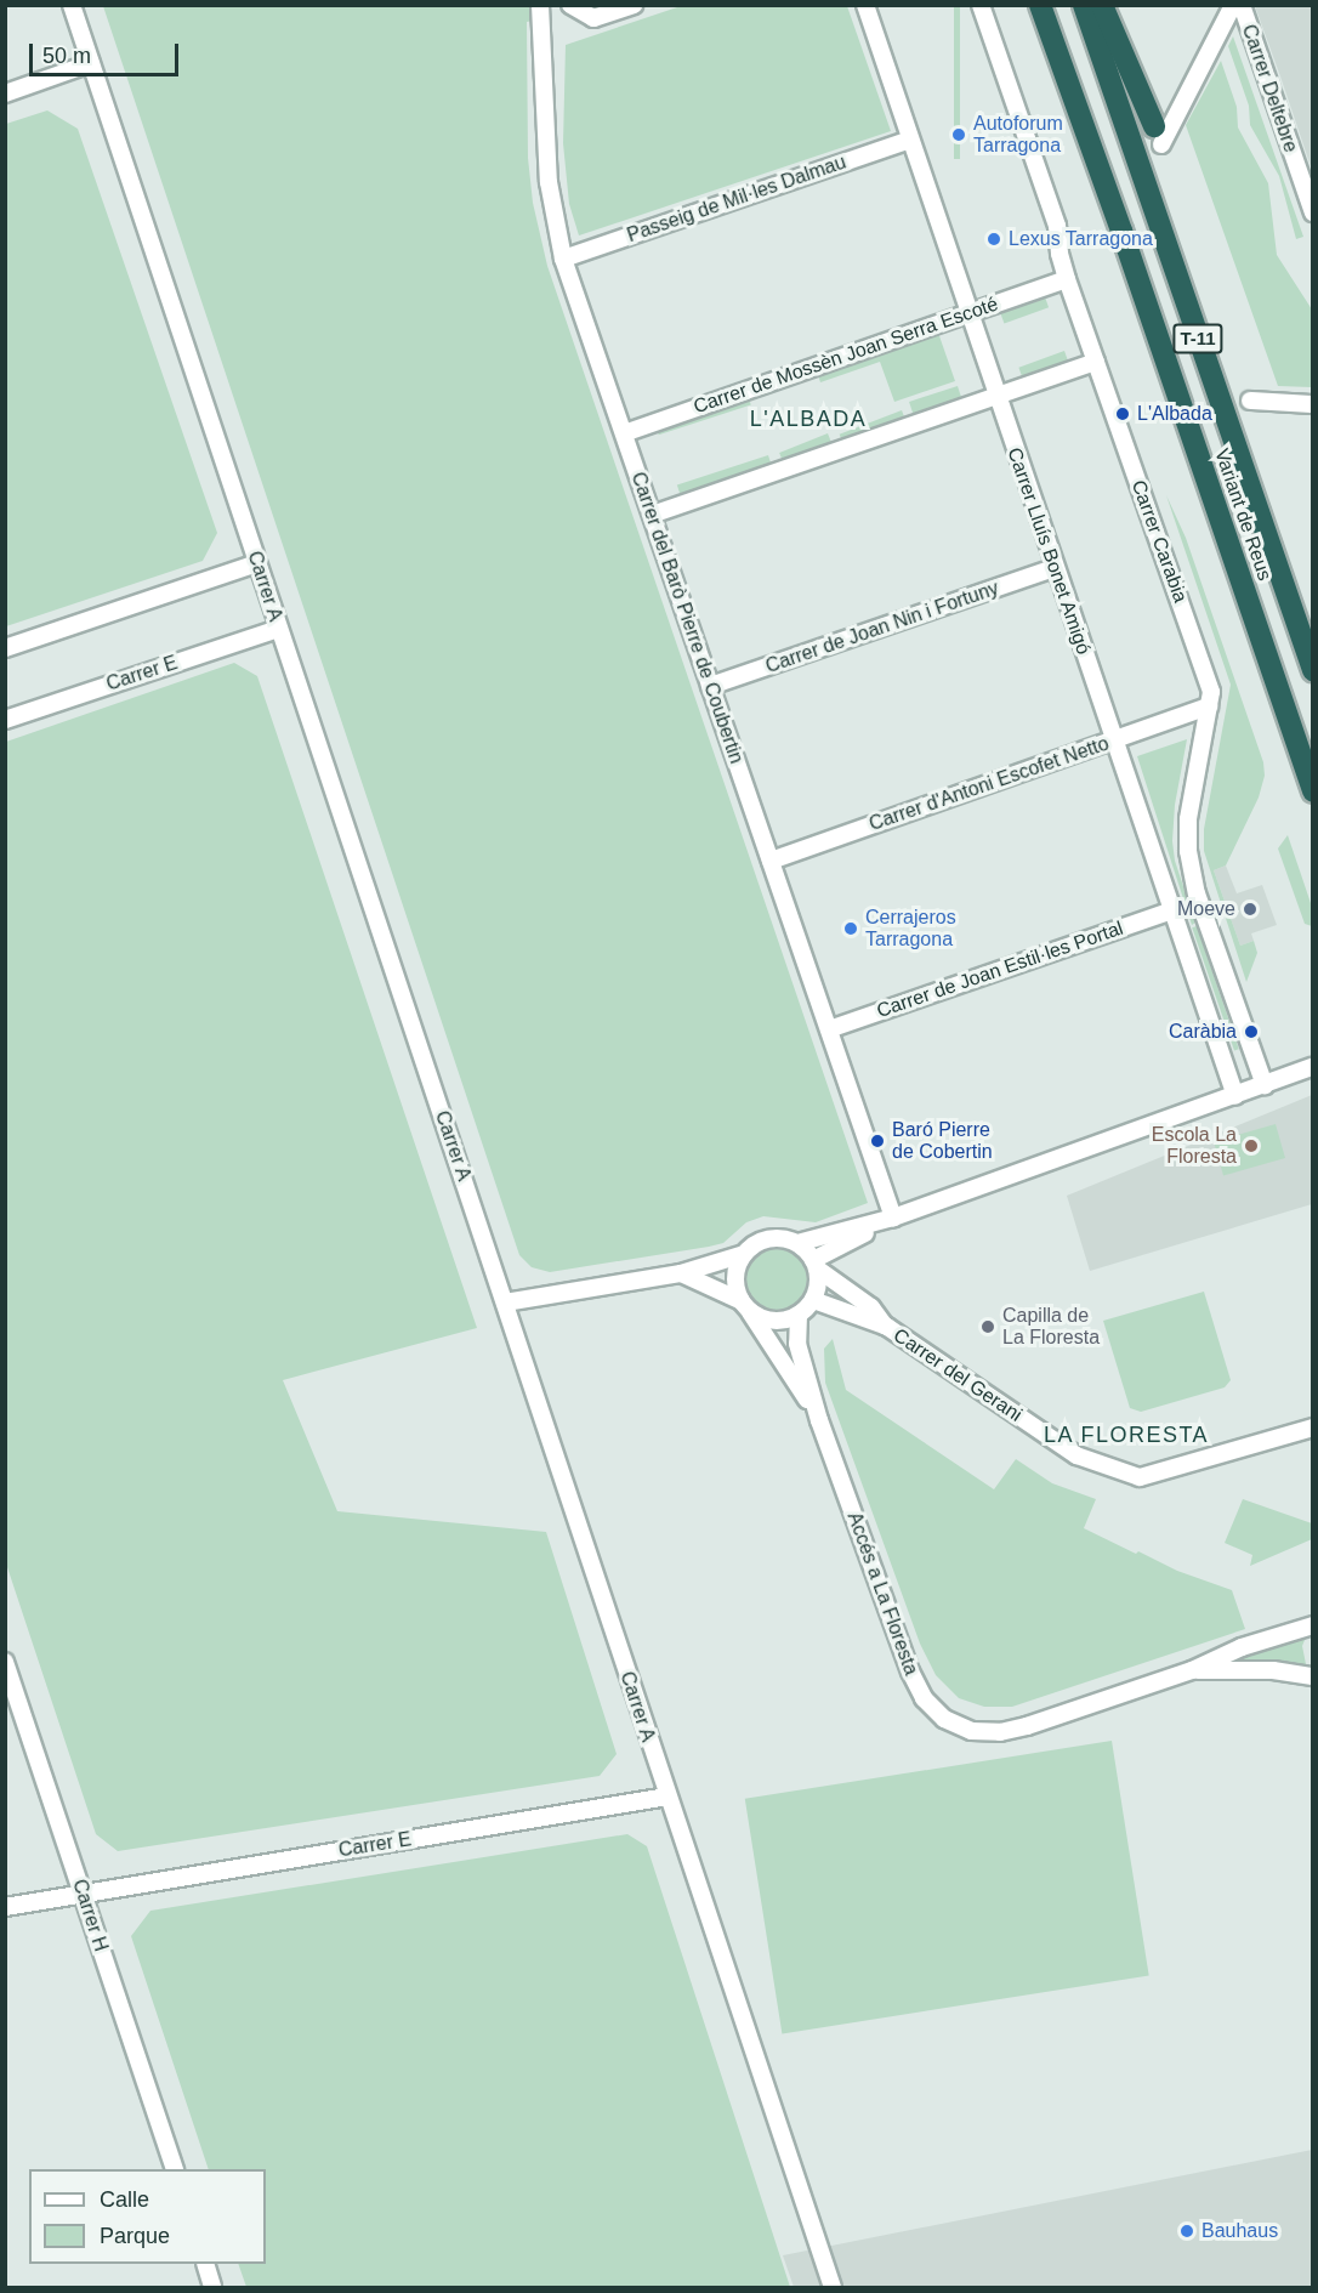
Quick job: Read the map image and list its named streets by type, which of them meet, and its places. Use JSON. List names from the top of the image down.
{
  "streets": {
    "highway": ["T-11", "Variant de Reus"],
    "street": [
      "Carrer Deltebre",
      "Passeig de Mil·les Dalmau",
      "Carrer de Mossèn Joan Serra Escoté",
      "Carrer Carabia",
      "Carrer Lluís Bonet Amigó",
      "Carrer A",
      "Carrer del Barò Pierre de Coubertin",
      "Carrer de Joan Nin i Fortuny",
      "Carrer E",
      "Carrer d'Antoni Escofet Netto",
      "Carrer de Joan Estil·les Portal",
      "Carrer del Gerani",
      "Accés a La Floresta",
      "Carrer H"
    ]
  },
  "crossings": [
    ["Passeig de Mil·les Dalmau", "Carrer Lluís Bonet Amigó"],
    ["Passeig de Mil·les Dalmau", "Carrer del Barò Pierre de Coubertin"],
    ["Carrer de Mossèn Joan Serra Escoté", "Carrer Carabia"],
    ["Carrer de Mossèn Joan Serra Escoté", "Carrer Lluís Bonet Amigó"],
    ["Carrer de Mossèn Joan Serra Escoté", "Carrer del Barò Pierre de Coubertin"],
    ["Carrer Carabia", "Carrer d'Antoni Escofet Netto"],
    ["Carrer Lluís Bonet Amigó", "Carrer de Joan Nin i Fortuny"],
    ["Carrer Lluís Bonet Amigó", "Carrer d'Antoni Escofet Netto"],
    ["Carrer Lluís Bonet Amigó", "Carrer de Joan Estil·les Portal"],
    ["Carrer A", "Carrer E"],
    ["Carrer del Barò Pierre de Coubertin", "Carrer de Joan Nin i Fortuny"],
    ["Carrer del Barò Pierre de Coubertin", "Carrer d'Antoni Escofet Netto"],
    ["Carrer del Barò Pierre de Coubertin", "Carrer de Joan Estil·les Portal"],
    ["Carrer E", "Carrer H"],
    ["Carrer del Gerani", "Accés a La Floresta"]
  ],
  "districts": ["L'ALBADA", "LA FLORESTA"],
  "places": [
    "Autoforum Tarragona",
    "Lexus Tarragona",
    "L'Albada",
    "Moeve",
    "Cerrajeros Tarragona",
    "Caràbia",
    "Baró Pierre de Cobertin",
    "Escola La Floresta",
    "Capilla de La Floresta",
    "Bauhaus"
  ],
  "legend": ["Calle", "Parque"],
  "scale_bar": "50 m"
}
